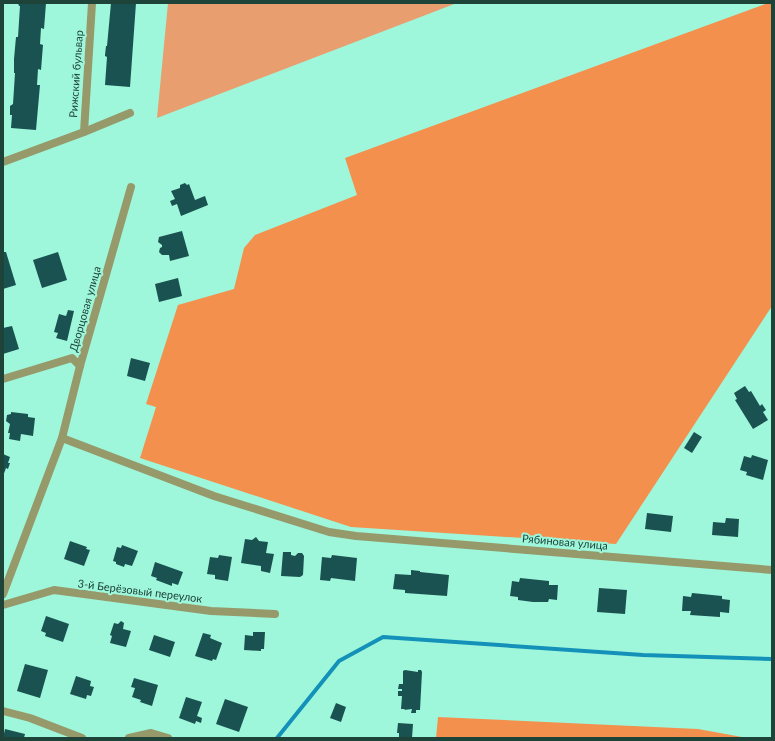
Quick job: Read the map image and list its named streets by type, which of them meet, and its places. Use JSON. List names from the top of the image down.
{
  "streets": {
    "street": [
      "Рижский бульвар",
      "Дворцовая улица",
      "Рябиновая улица",
      "3-й Берёзовый переулок"
    ]
  },
  "crossings": [
    ["Дворцовая улица", "Рябиновая улица"]
  ]
}
